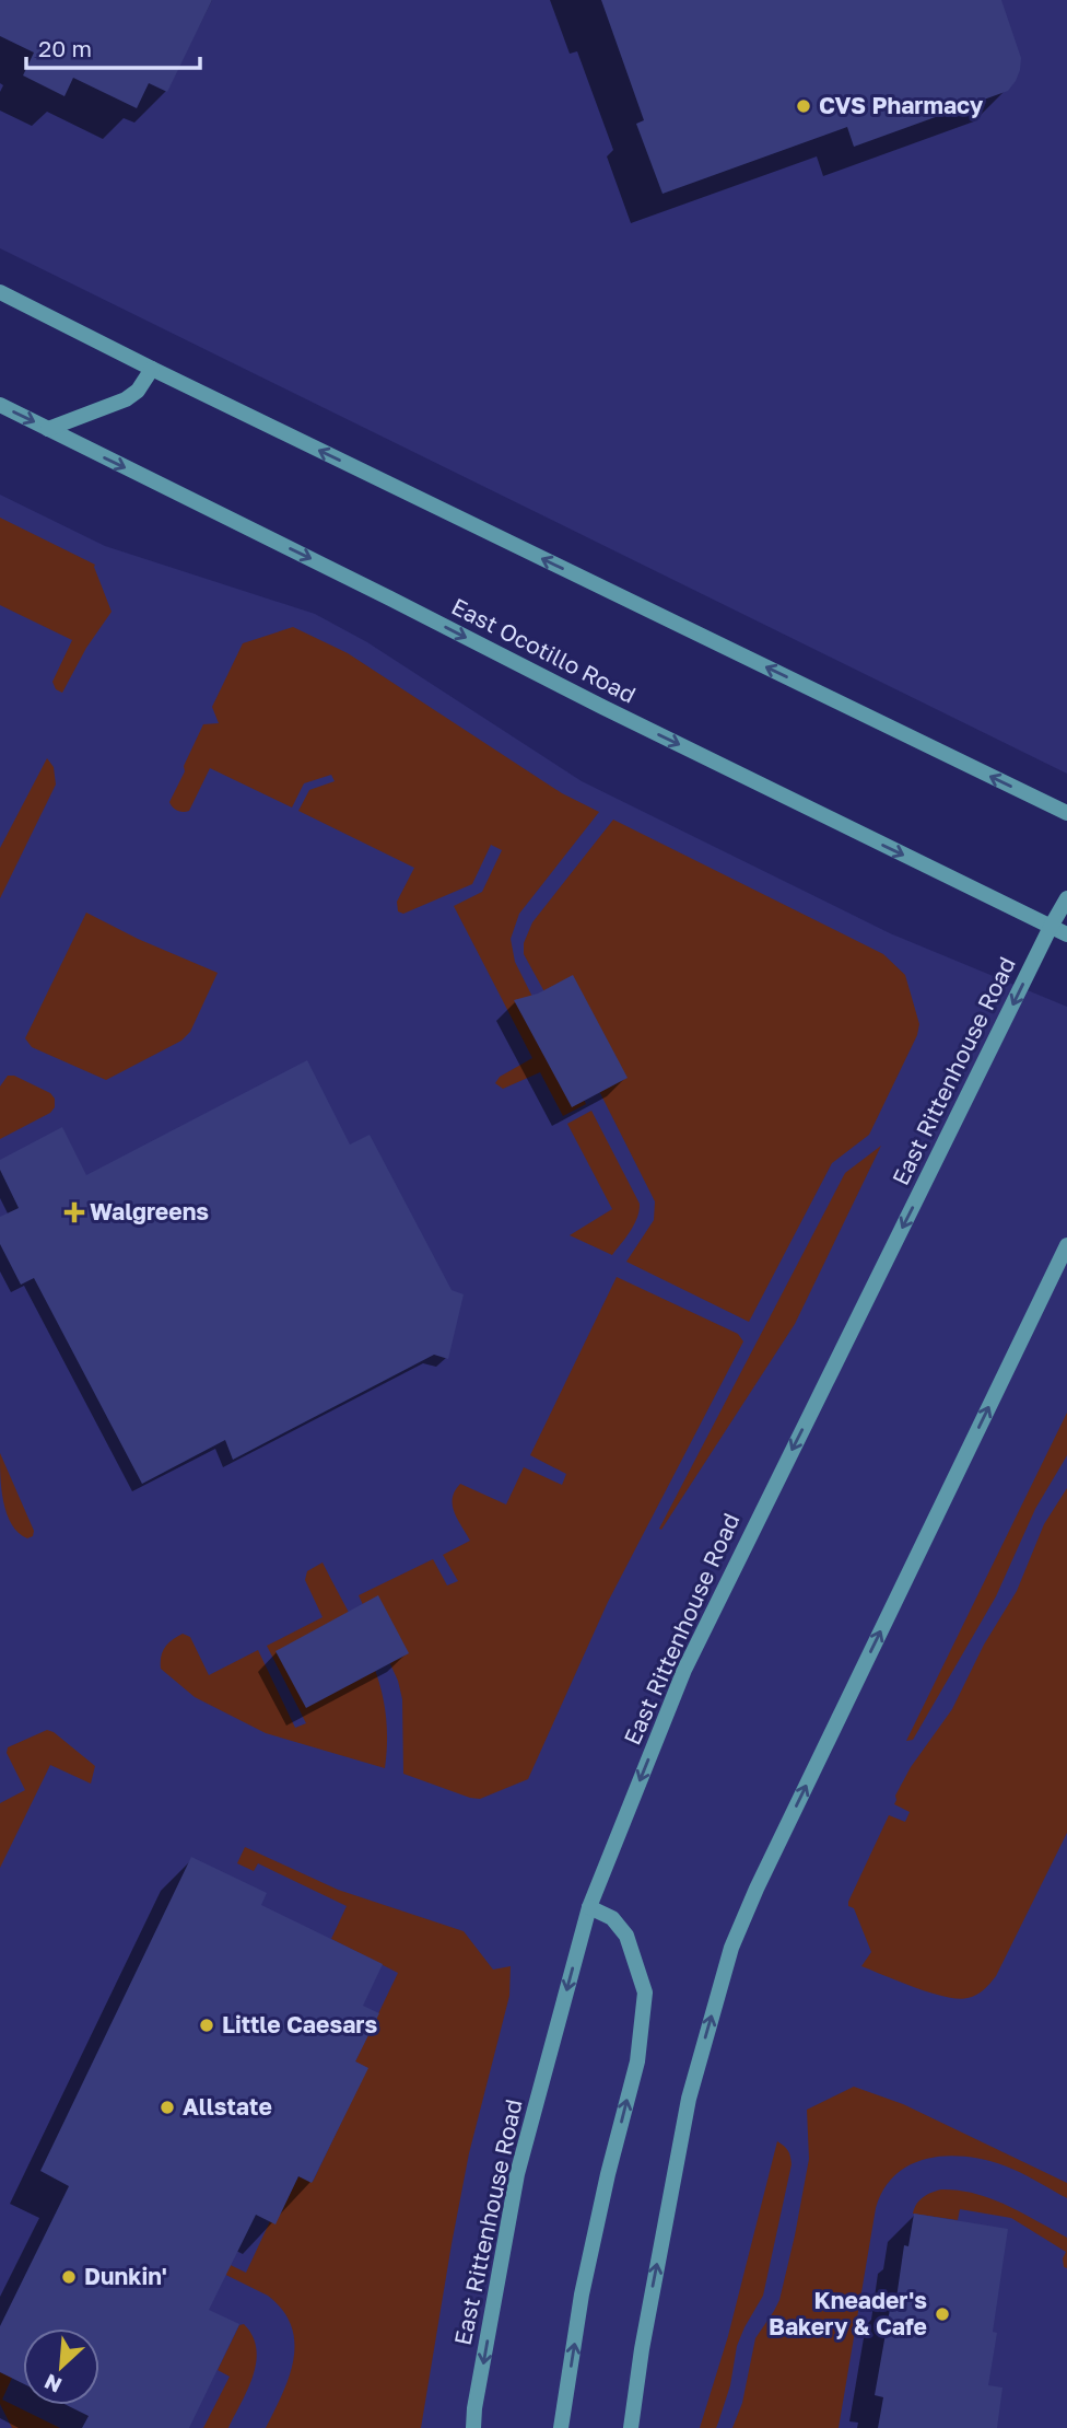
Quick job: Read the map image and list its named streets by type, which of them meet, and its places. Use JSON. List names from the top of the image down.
{
  "streets": {
    "main road": ["East Ocotillo Road", "East Rittenhouse Road"]
  },
  "crossings": [
    ["East Ocotillo Road", "East Rittenhouse Road"]
  ],
  "one_way": ["East Rittenhouse Road"],
  "places": {
    "other": [
      "CVS Pharmacy",
      "Little Caesars",
      "Allstate",
      "Dunkin'",
      "Kneader's Bakery & Cafe"
    ],
    "health": ["Walgreens"]
  },
  "scale_bar": "20 m",
  "north": "bottom left"
}
